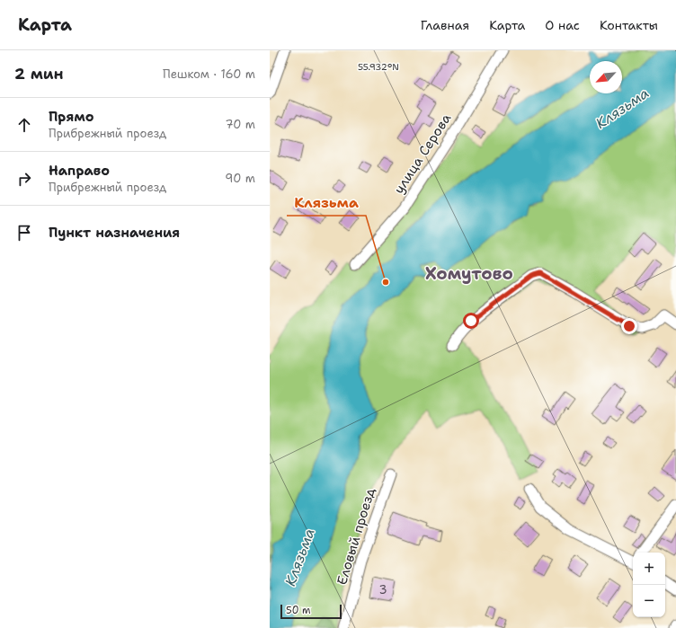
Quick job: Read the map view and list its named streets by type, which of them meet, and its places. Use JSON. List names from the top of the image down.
{
  "streets": {
    "street": ["улица Серова", "Еловый проезд"]
  },
  "districts": ["Хомутово"],
  "water": ["Клязьма"],
  "places": ["Клязьма"],
  "house_numbers": ["3"],
  "scale_bar": "50 m",
  "north": "bottom left",
  "page": {
    "header": "Карта",
    "nav": [
      "Главная",
      "Карта",
      "О нас",
      "Контакты"
    ],
    "heading": ["2 мин", "Пешком · 160 m"],
    "list": [
      ["Прямо", "Прибрежный проезд", "70 m"],
      ["Направо", "Прибрежный проезд", "90 m"],
      "Пункт назначения"
    ],
    "map_buttons": ["+", "−"],
    "scale": "50 m"
  },
  "coordinates": ["55.932°N"]
}
